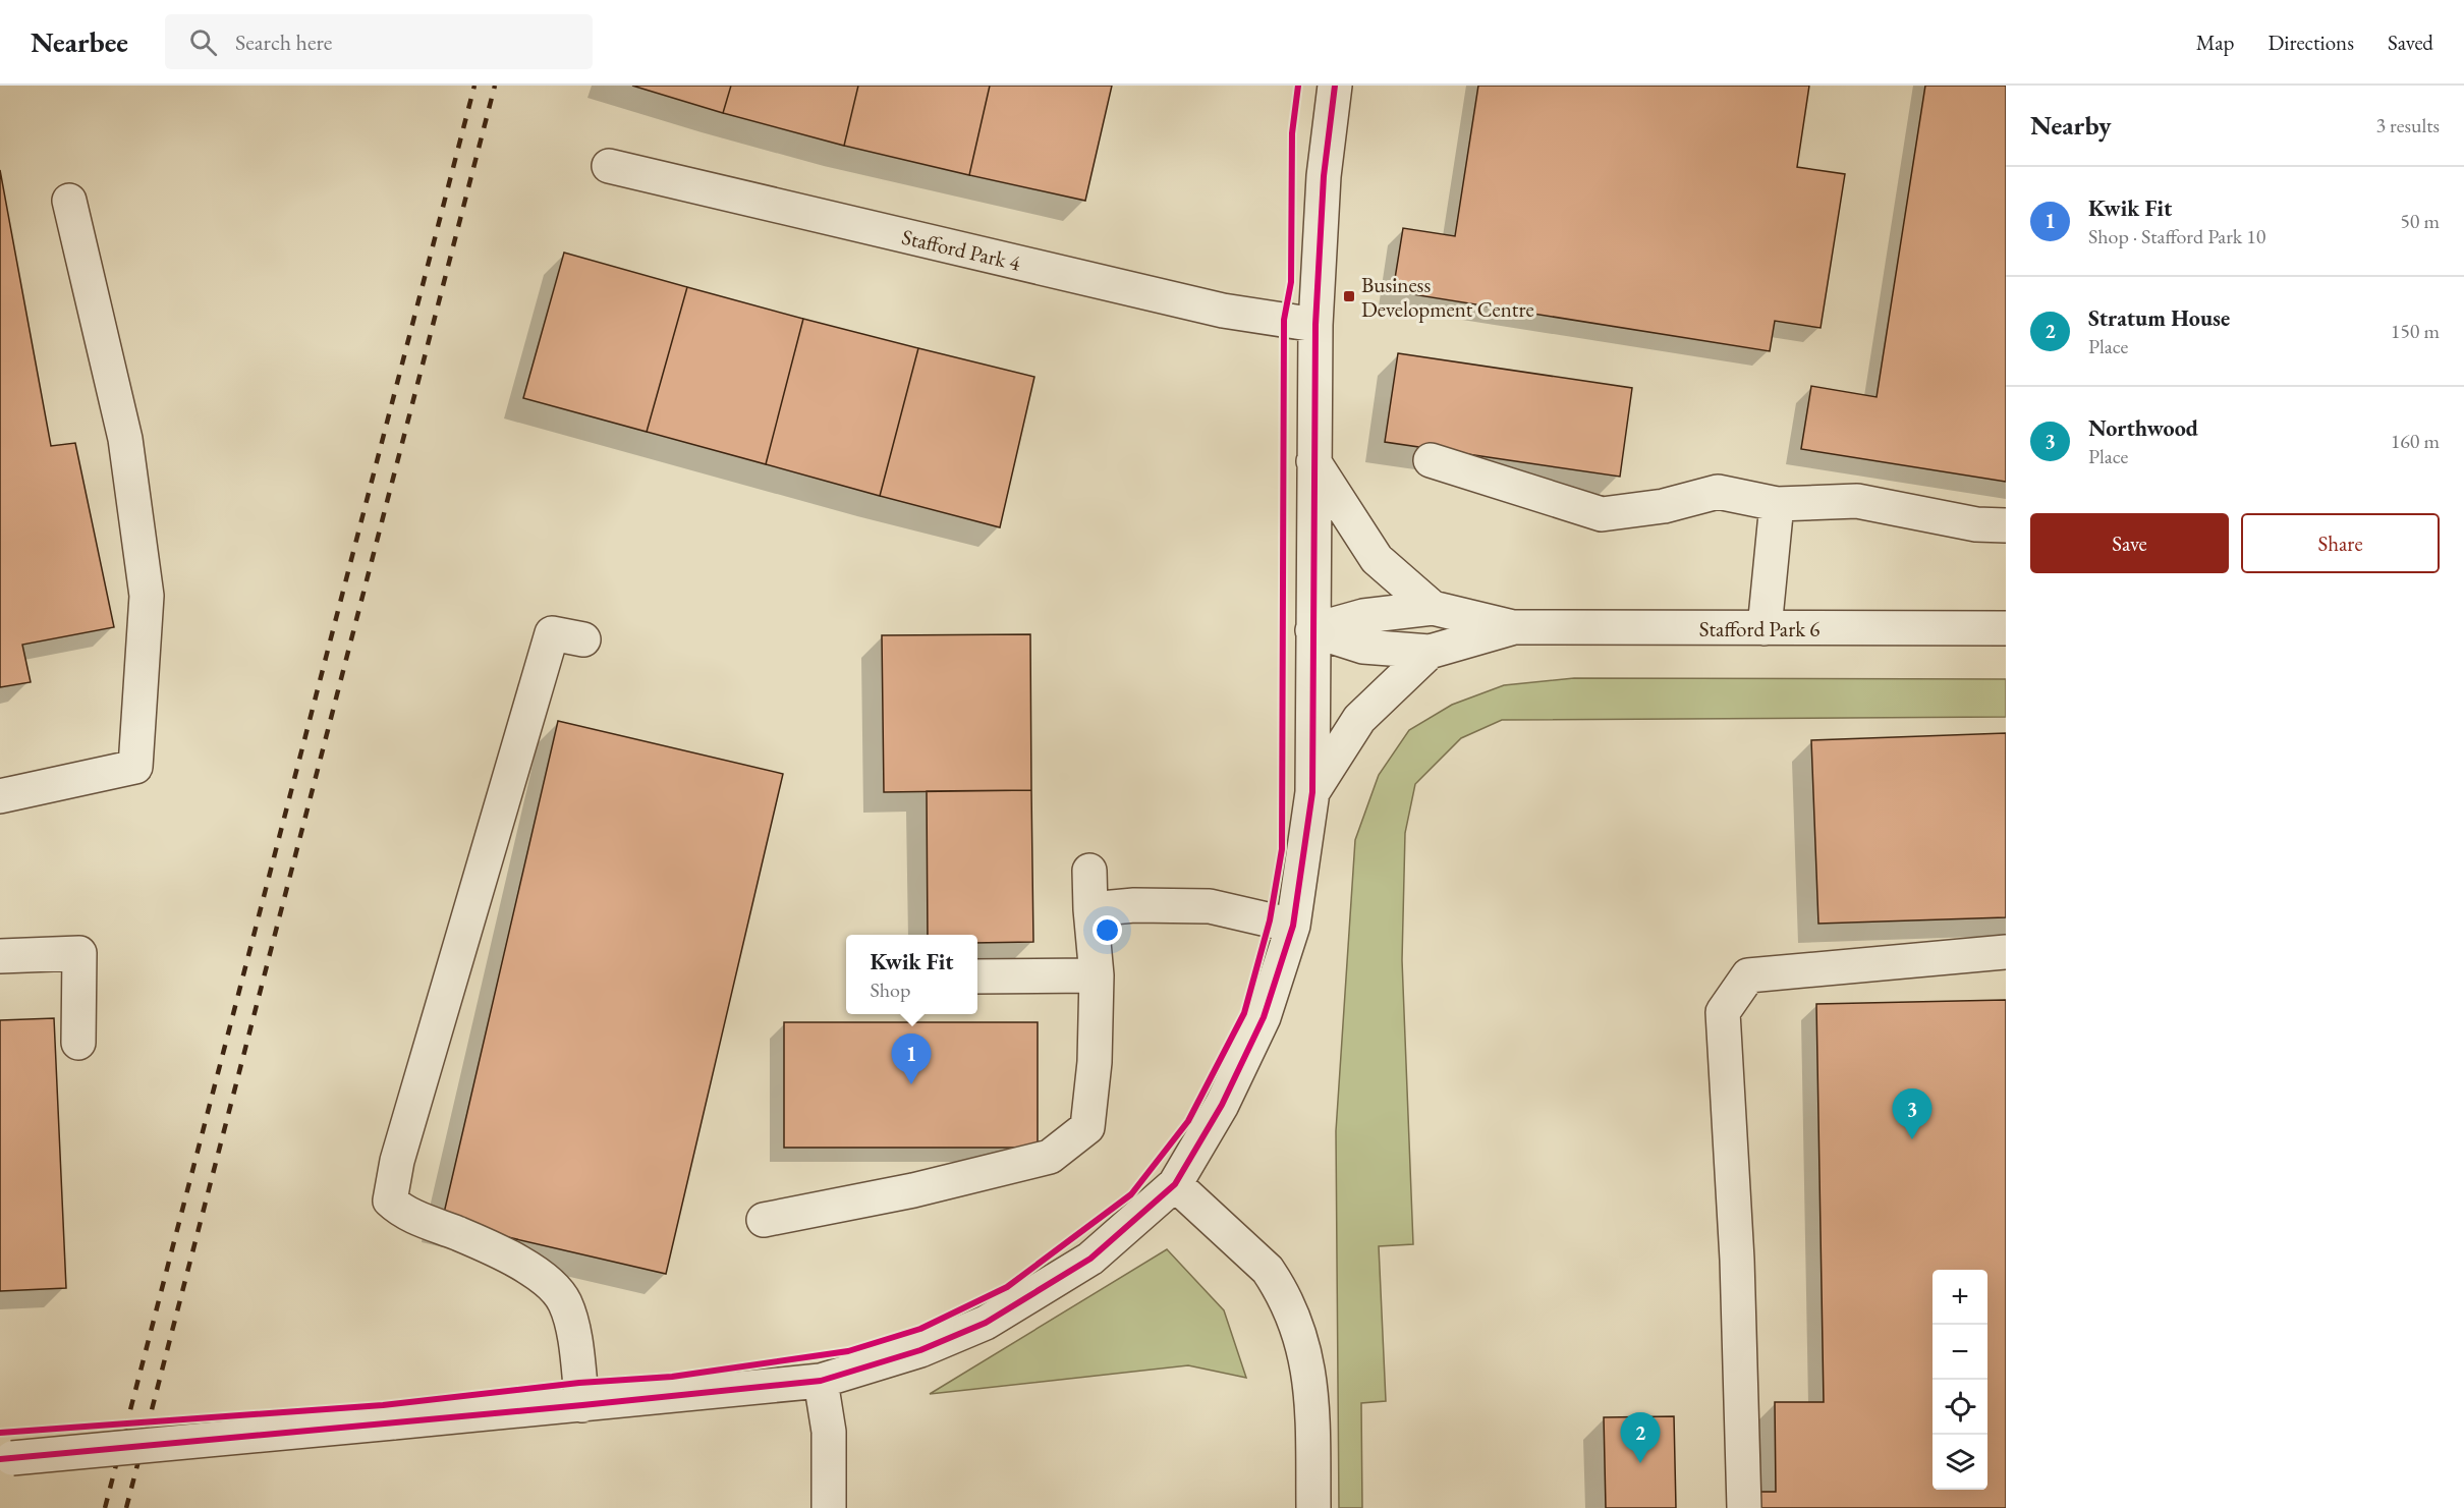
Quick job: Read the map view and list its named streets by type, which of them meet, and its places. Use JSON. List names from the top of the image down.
{
  "streets": {
    "street": ["Stafford Park 4", "Stafford Park 6"]
  },
  "places": {
    "transit": ["Business Development Centre"]
  },
  "page": {
    "header": "Nearbee",
    "search": "Search here",
    "nav": ["Map", "Directions", "Saved"],
    "heading": ["Nearby", "3 results"],
    "list": [
      {
        "mark": "1",
        "name": "Kwik Fit",
        "note": "Shop · Stafford Park 10",
        "value": "50 m"
      },
      {
        "mark": "2",
        "name": "Stratum House",
        "note": "Place",
        "value": "150 m"
      },
      {
        "mark": "3",
        "name": "Northwood",
        "note": "Place",
        "value": "160 m"
      }
    ],
    "buttons": ["Save", "Share"],
    "popup": ["Kwik Fit", "Shop"],
    "pins": ["1", "3", "2"],
    "map_buttons": ["+", "−"]
  }
}
